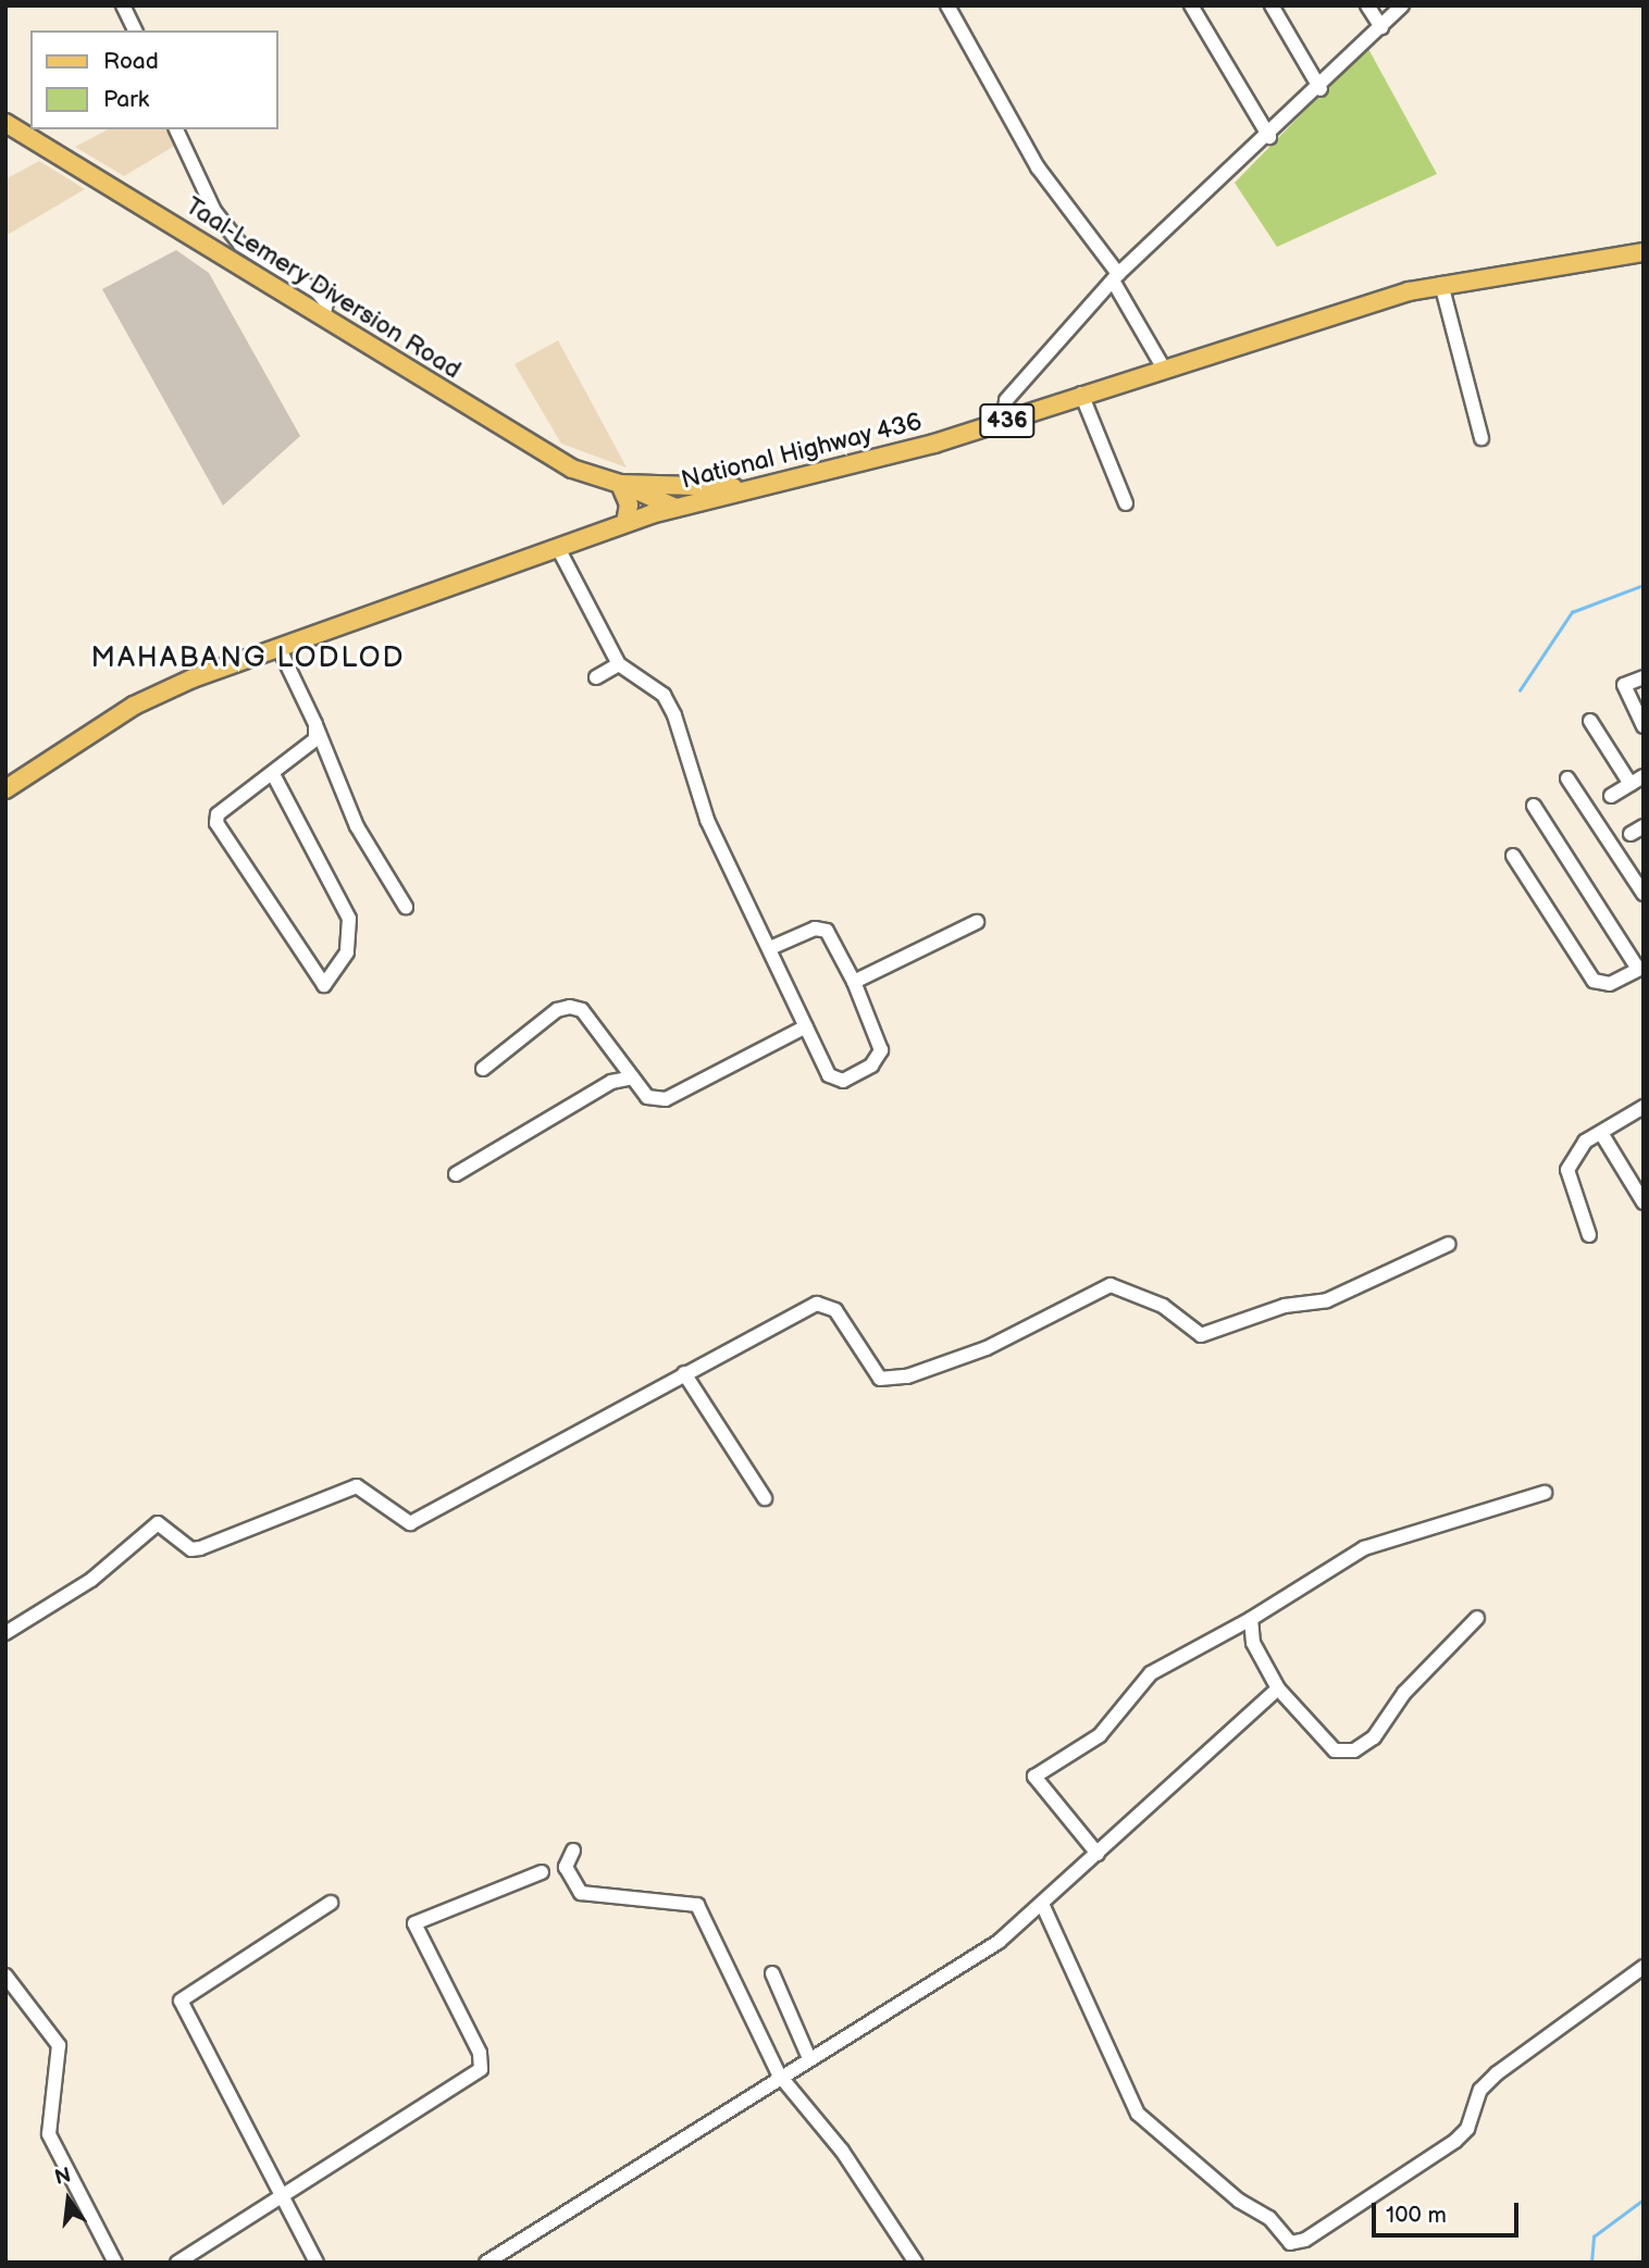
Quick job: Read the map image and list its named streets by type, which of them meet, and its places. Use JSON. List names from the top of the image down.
{
  "streets": {
    "main road": ["Taal-Lemery Diversion Road", "436", "National Highway 436"]
  },
  "crossings": [
    ["Taal-Lemery Diversion Road", "National Highway 436"]
  ],
  "districts": ["MAHABANG LODLOD"],
  "legend": ["Road", "Park"],
  "scale_bar": "100 m",
  "north": "top"
}
